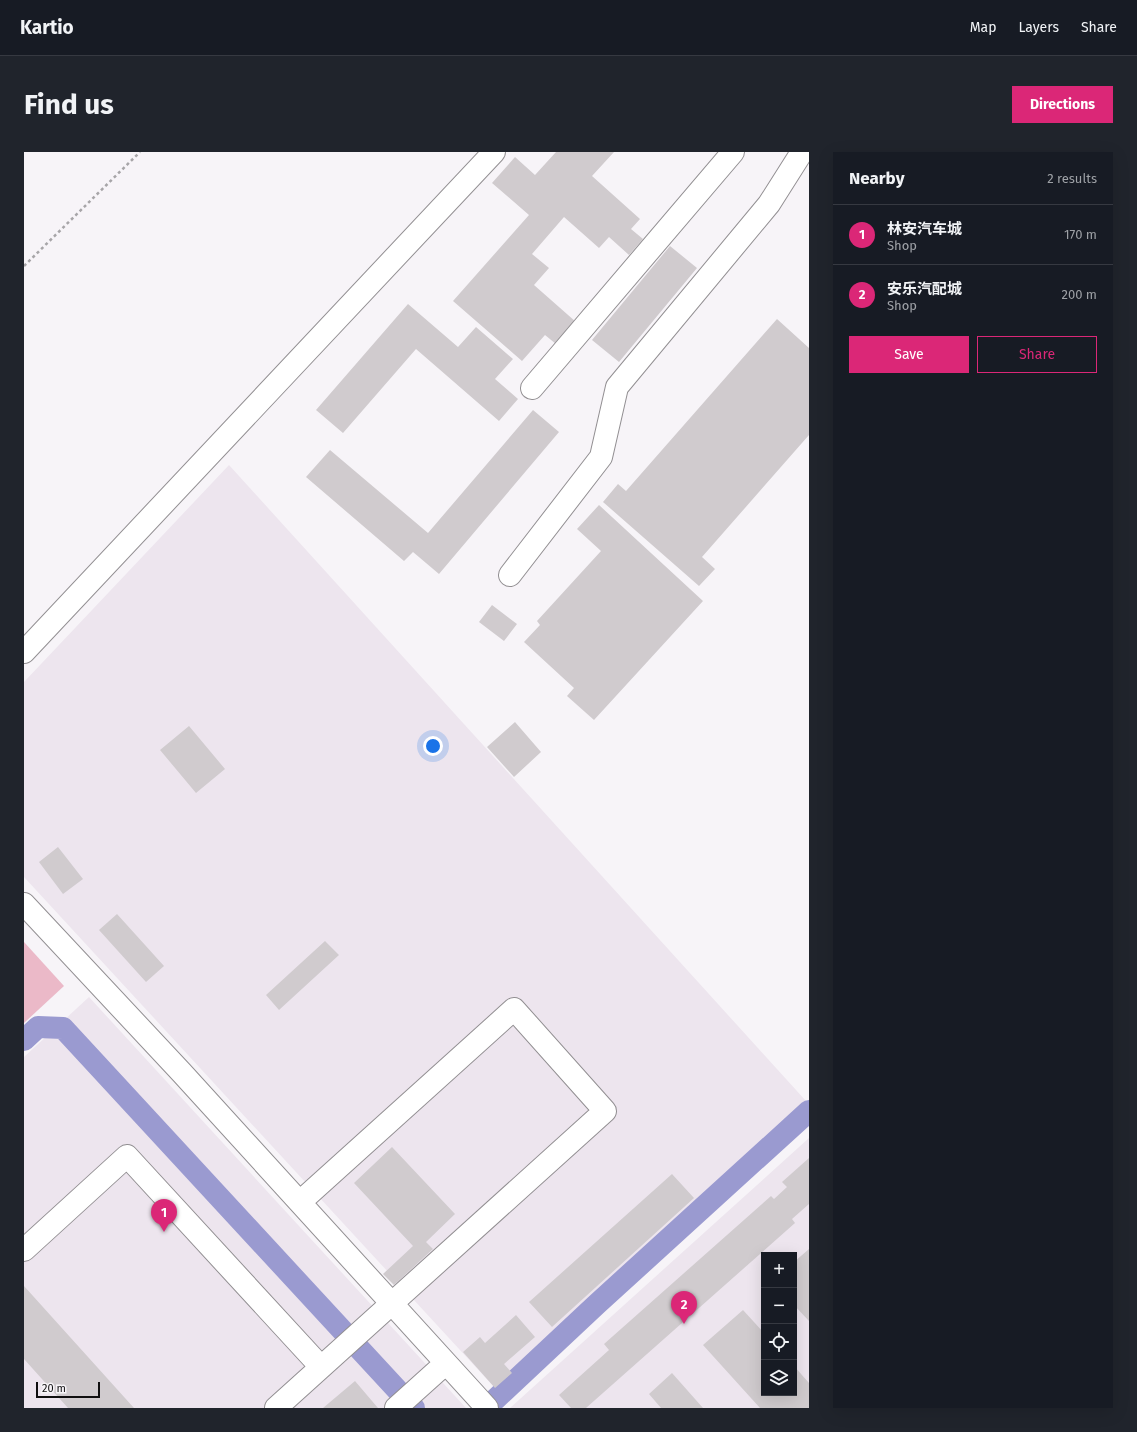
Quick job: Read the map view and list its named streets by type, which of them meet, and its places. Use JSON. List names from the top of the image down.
{
  "scale_bar": "20 m",
  "page": {
    "header": "Kartio",
    "nav": ["Map", "Layers", "Share"],
    "buttons": [
      "Directions",
      ["Save", "Share"]
    ],
    "title": "Find us",
    "heading": ["Nearby", "2 results"],
    "list": [
      {
        "mark": "1",
        "name": "林安汽车城",
        "note": "Shop",
        "value": "170 m"
      },
      {
        "mark": "2",
        "name": "安乐汽配城",
        "note": "Shop",
        "value": "200 m"
      }
    ],
    "pins": ["1", "2"],
    "map_buttons": ["+", "−"],
    "scale": "20 m"
  }
}
